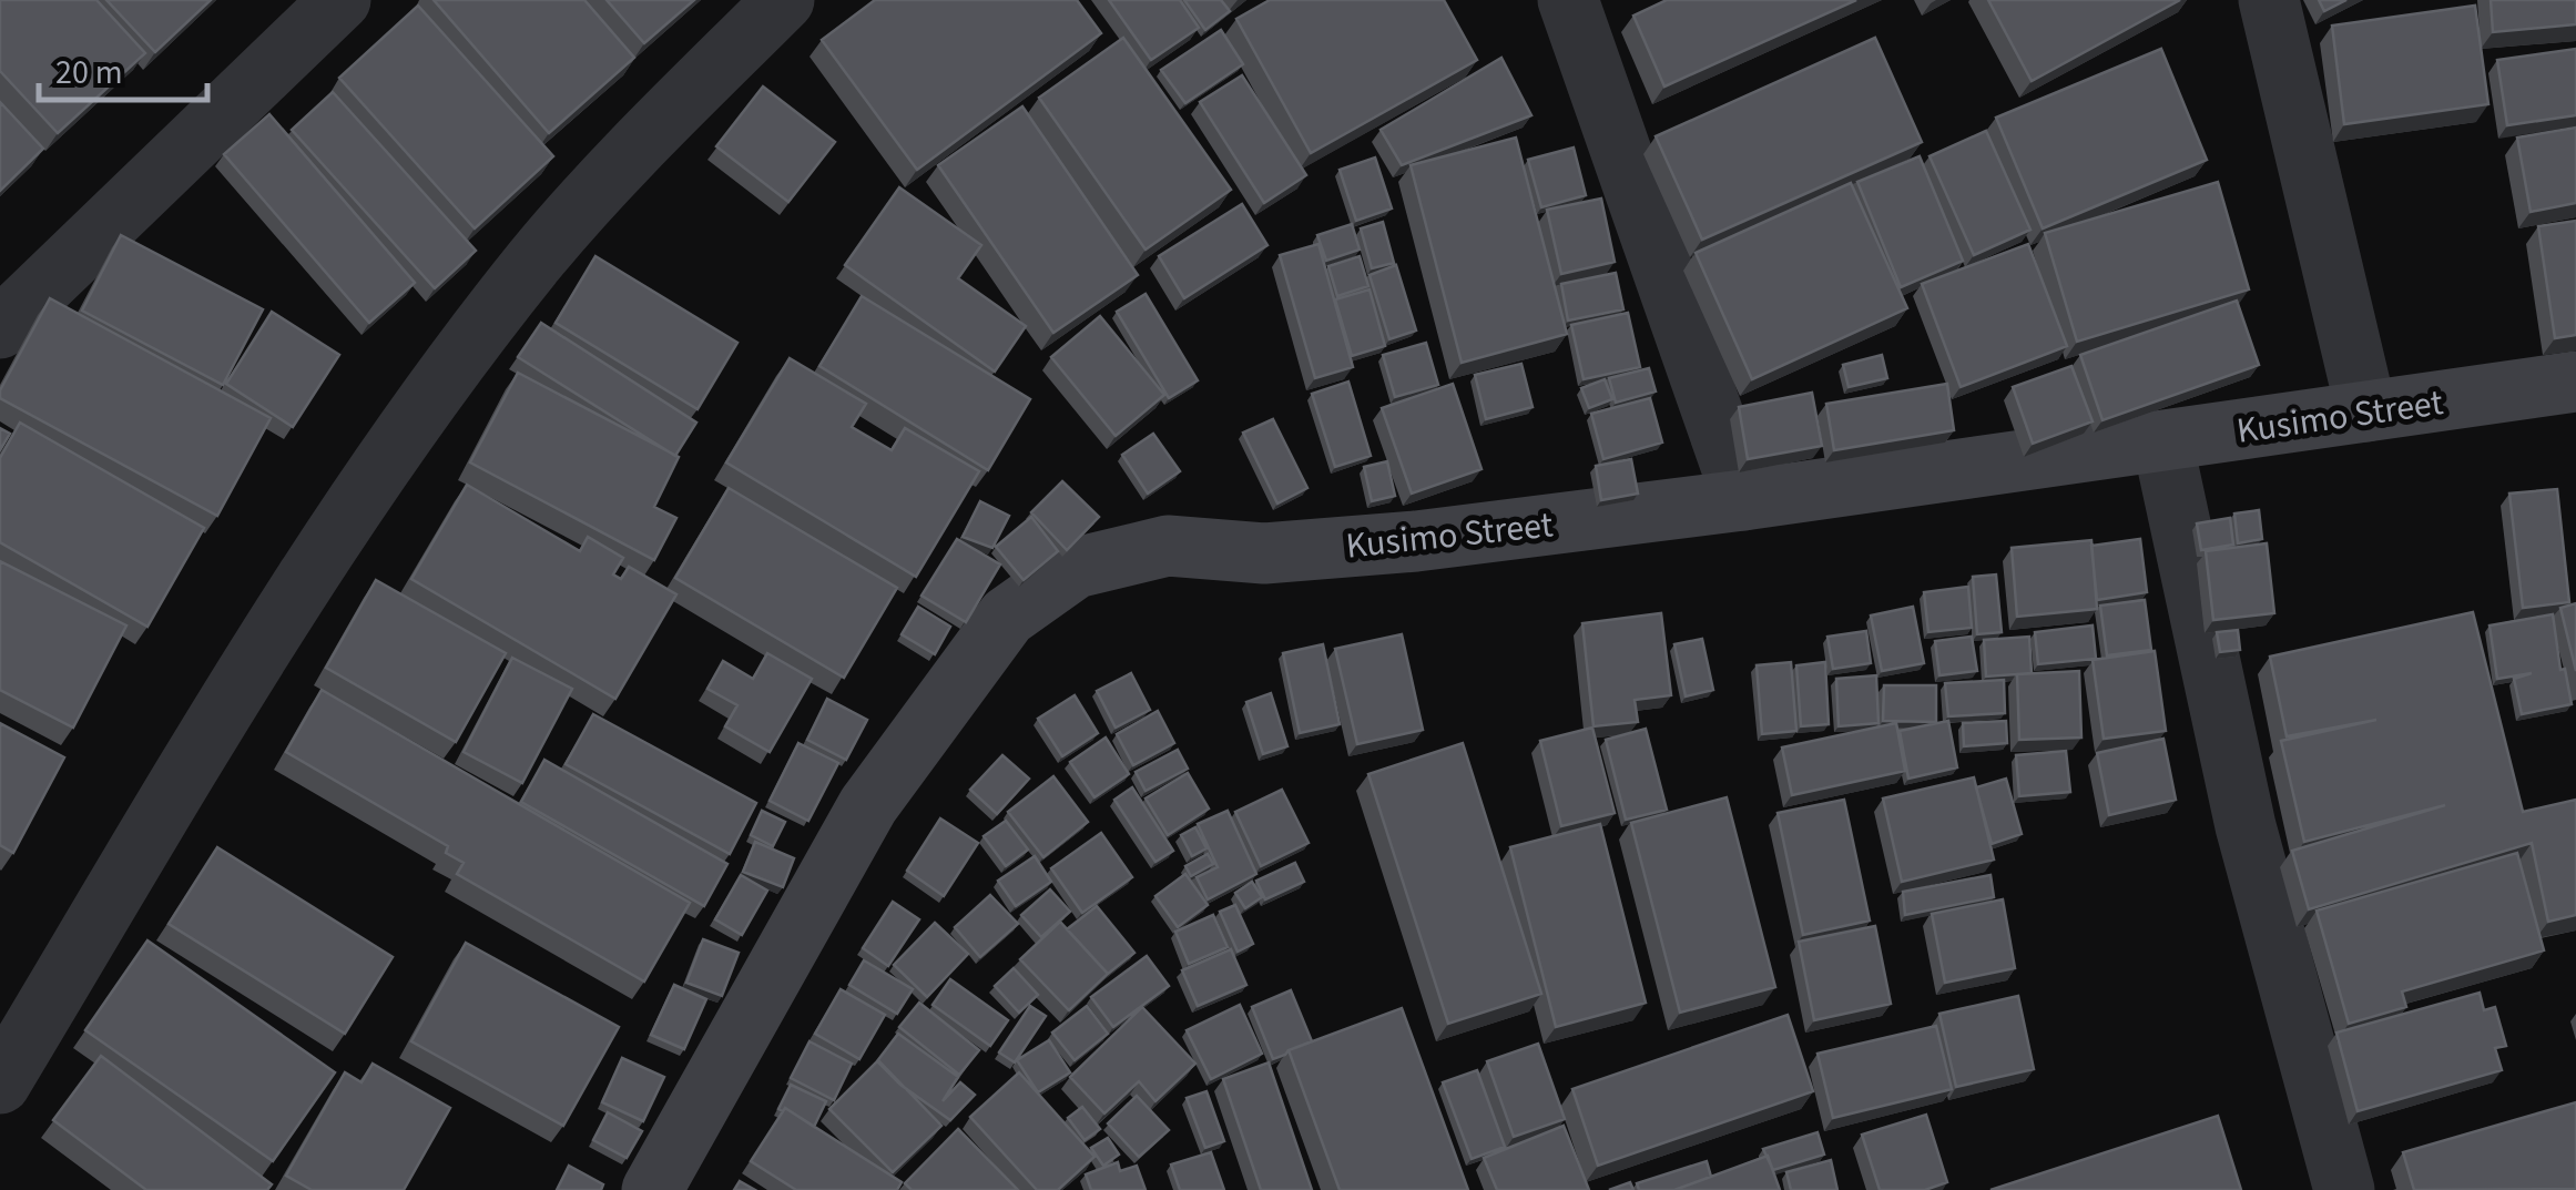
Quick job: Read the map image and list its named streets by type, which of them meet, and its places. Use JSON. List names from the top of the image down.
{
  "streets": {
    "street": ["Kusimo Street"]
  },
  "scale_bar": "20 m"
}
